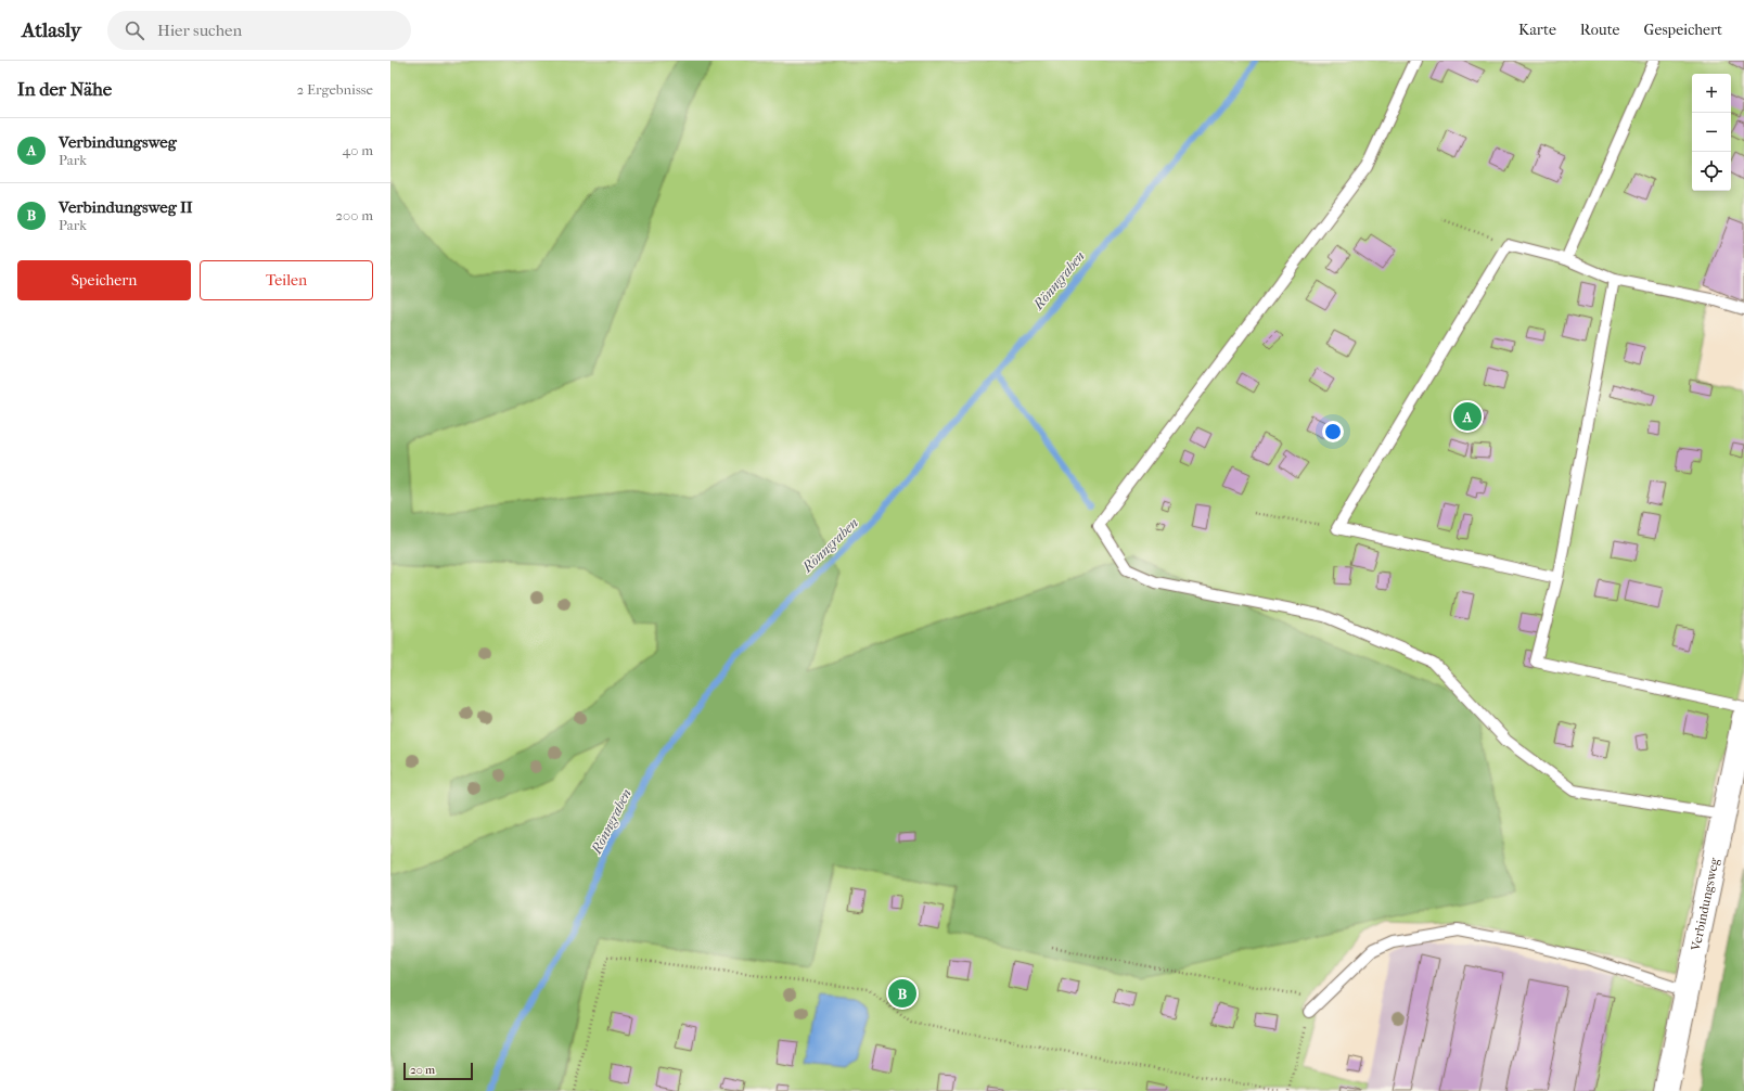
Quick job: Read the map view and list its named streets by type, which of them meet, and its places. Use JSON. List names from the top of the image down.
{
  "streets": {
    "main road": ["Verbindungsweg"]
  },
  "water": ["Rönngraben"],
  "scale_bar": "20 m",
  "page": {
    "header": "Atlasly",
    "search": "Hier suchen",
    "nav": ["Karte", "Route", "Gespeichert"],
    "heading": ["In der Nähe", "2 Ergebnisse"],
    "map_buttons": ["+", "−"],
    "list": [
      {
        "mark": "A",
        "name": "Verbindungsweg",
        "note": "Park",
        "value": "40 m"
      },
      {
        "mark": "B",
        "name": "Verbindungsweg II",
        "note": "Park",
        "value": "200 m"
      }
    ],
    "buttons": ["Speichern", "Teilen"],
    "pins": ["A", "B"],
    "scale": "20 m"
  }
}
